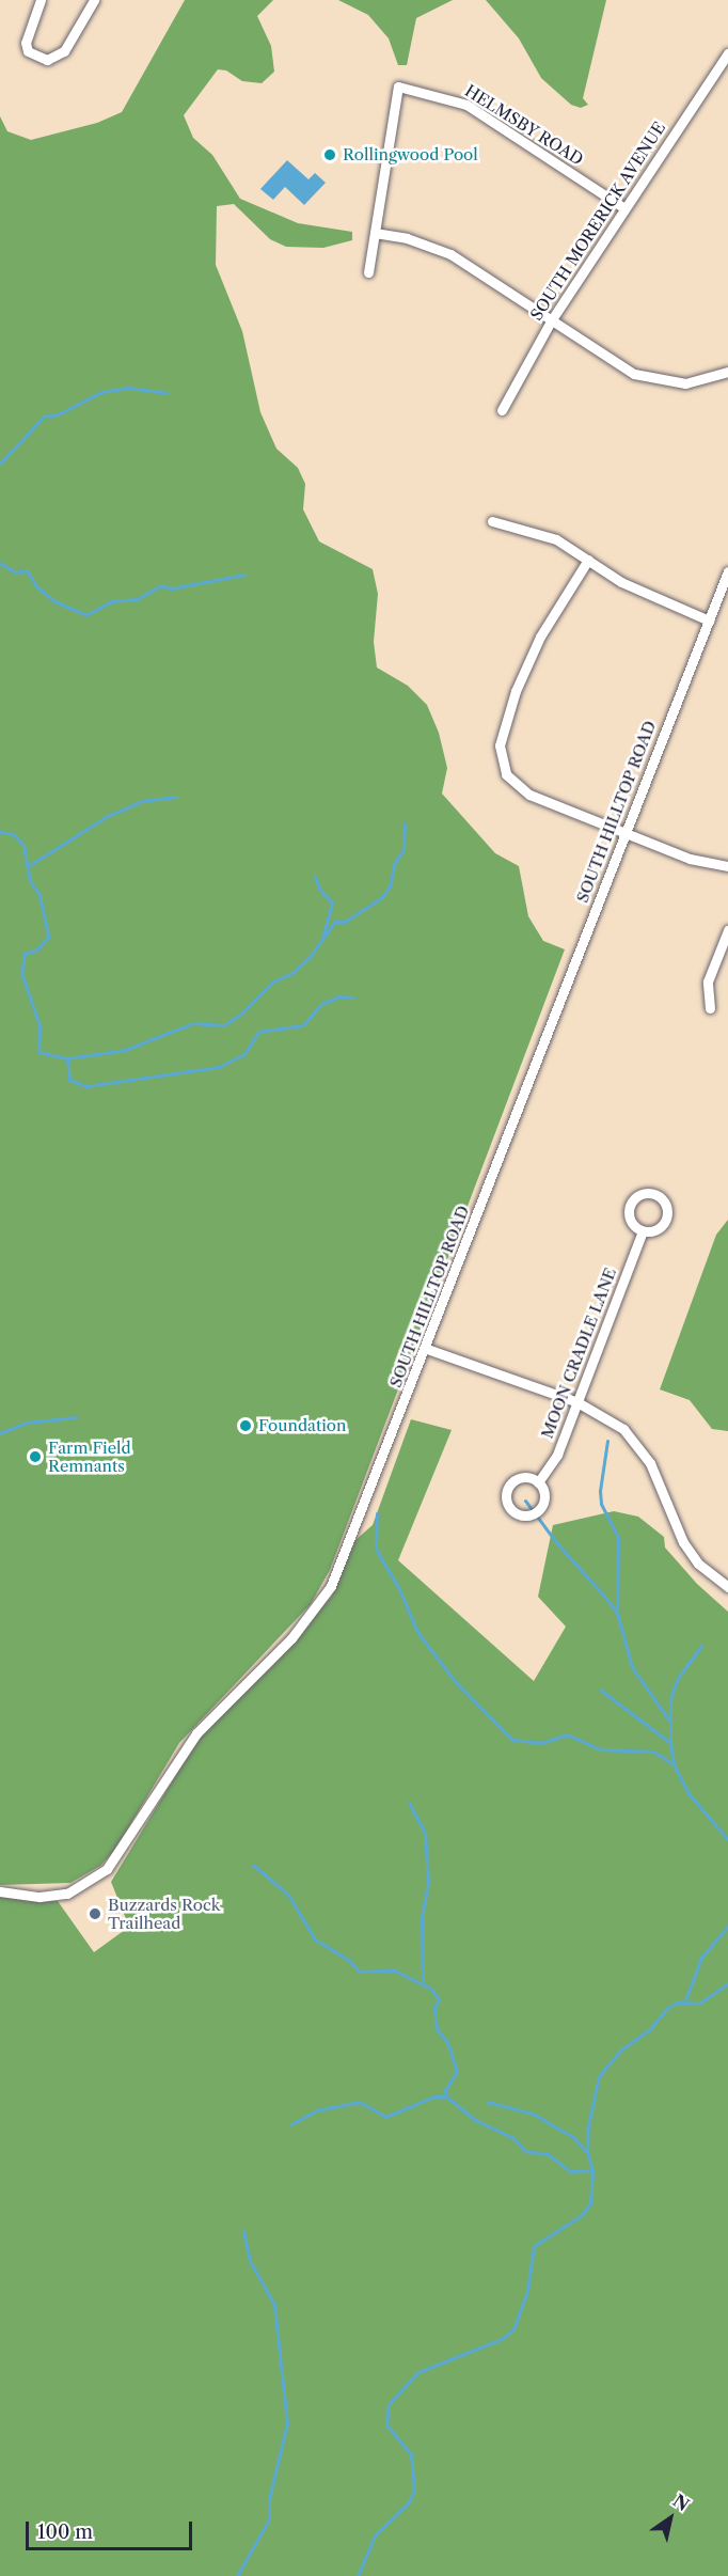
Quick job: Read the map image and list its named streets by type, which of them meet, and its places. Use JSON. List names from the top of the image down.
{
  "streets": {
    "street": [
      "HELMSBY ROAD",
      "SOUTH MORERICK AVENUE",
      "SOUTH HILLTOP ROAD",
      "MOON CRADLE LANE"
    ]
  },
  "crossings": [
    ["HELMSBY ROAD", "SOUTH MORERICK AVENUE"]
  ],
  "places": [
    "Rollingwood Pool",
    "Foundation",
    "Farm Field Remnants",
    "Buzzards Rock Trailhead"
  ],
  "scale_bar": "100 m",
  "north": "top right"
}
